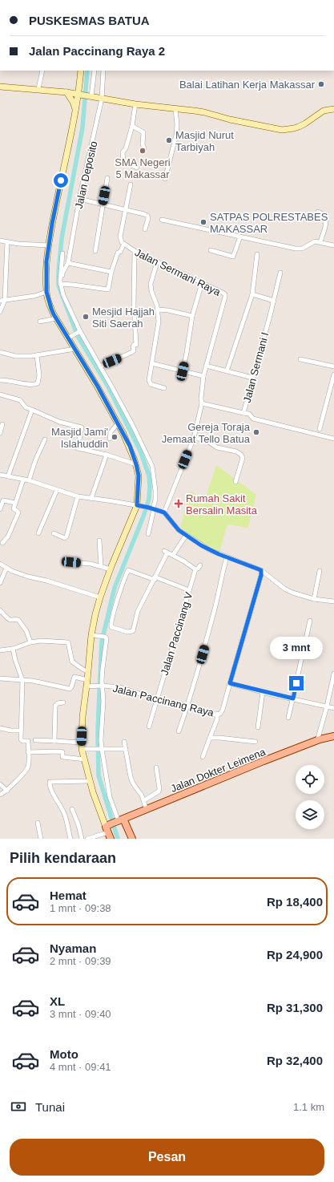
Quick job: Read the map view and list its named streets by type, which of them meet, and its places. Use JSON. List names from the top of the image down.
{
  "streets": {
    "main road": ["Jalan Dokter Leimena"],
    "street": [
      "Jalan Deposito",
      "Jalan Sermani Raya",
      "Jalan Sermani I",
      "Jalan Paccinang V",
      "Jalan Paccinang Raya"
    ]
  },
  "crossings": [
    ["Jalan Sermani Raya", "Jalan Sermani I"],
    ["Jalan Paccinang V", "Jalan Paccinang Raya"]
  ],
  "places": {
    "other": [
      "Balai Latihan Kerja Makassar",
      "Masjid Nurut Tarbiyah",
      "SMA Negeri 5 Makassar",
      "SATPAS POLRESTABES MAKASSAR",
      "Mesjid Hajjah Siti Saerah",
      "Gereja Toraja Jemaat Tello Batua",
      "Masjid Jami' Islahuddin"
    ],
    "health": ["Rumah Sakit Bersalin Masita"]
  },
  "page": {
    "banner": ["PUSKESMAS BATUA", "Jalan Paccinang Raya 2"],
    "bubble": "3 mnt",
    "heading": "Pilih kendaraan",
    "list": [
      {
        "name": "Hemat",
        "note": "1 mnt · 09:38",
        "value": "Rp 18,400"
      },
      {
        "name": "Nyaman",
        "note": "2 mnt · 09:39",
        "value": "Rp 24,900"
      },
      {
        "name": "XL",
        "note": "3 mnt · 09:40",
        "value": "Rp 31,300"
      },
      {
        "name": "Moto",
        "note": "4 mnt · 09:41",
        "value": "Rp 32,400"
      }
    ],
    "pay": ["Tunai", "1.1 km"],
    "buttons": "Pesan"
  }
}
